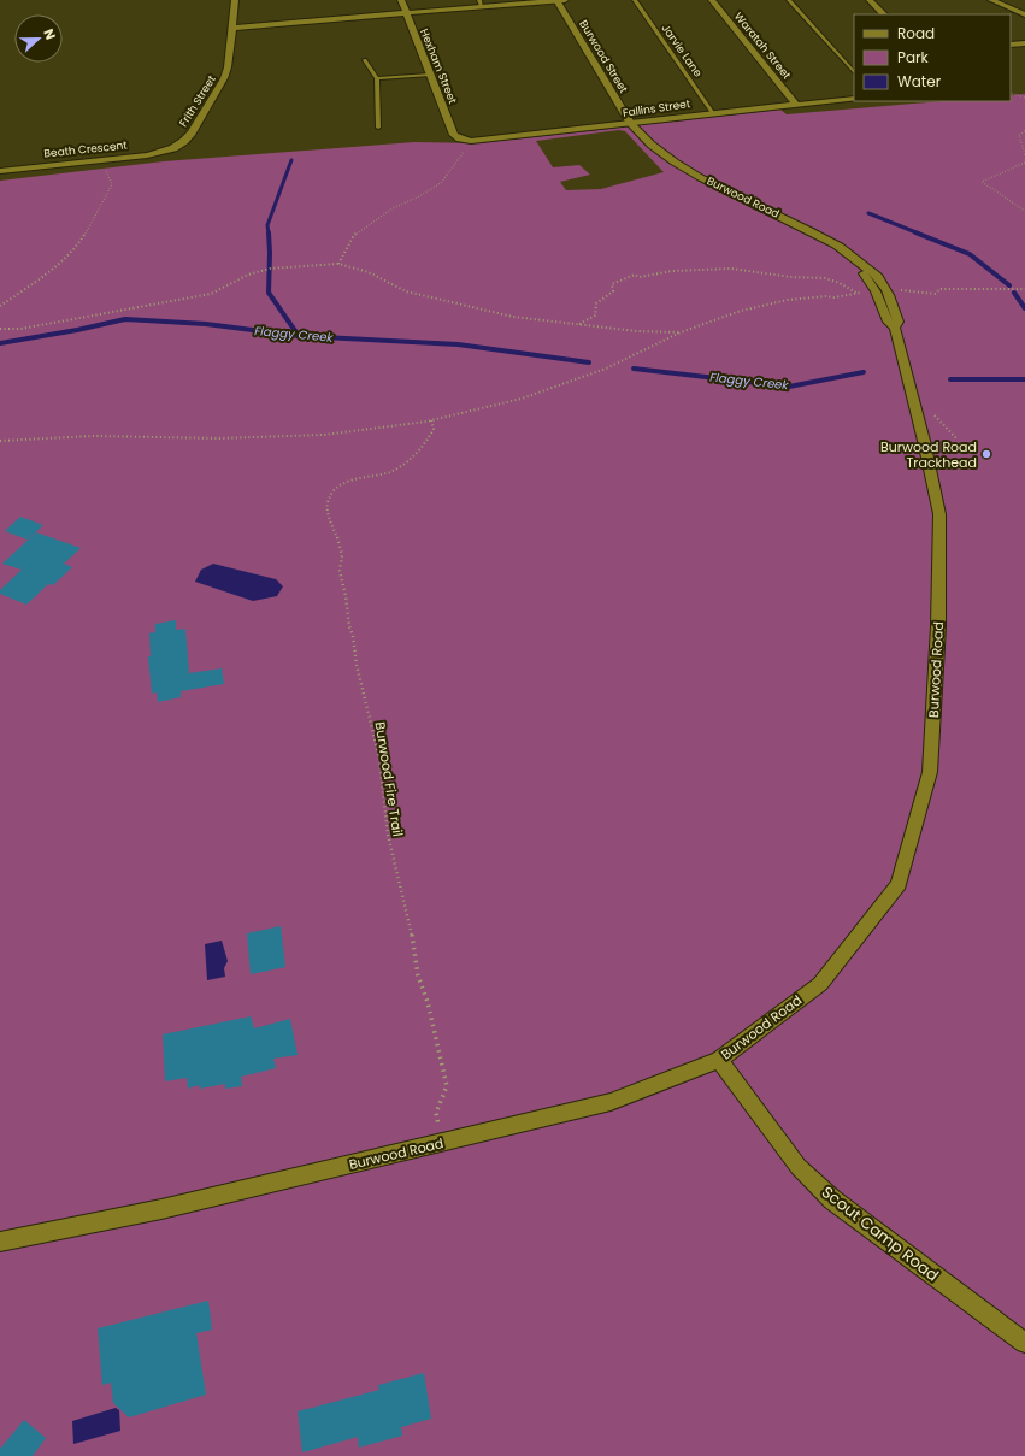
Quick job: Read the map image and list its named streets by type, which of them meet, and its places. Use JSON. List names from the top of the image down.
{
  "streets": {
    "street": [
      "Waratah Street",
      "Burwood Street",
      "Hexham Street",
      "Frith Street",
      "Fallins Street",
      "Beath Crescent",
      "Burwood Road",
      "Scout Camp Road"
    ],
    "lane": ["Jarvie Lane"],
    "path": ["Burwood Fire Trail"]
  },
  "crossings": [
    ["Waratah Street", "Fallins Street"],
    ["Jarvie Lane", "Fallins Street"],
    ["Burwood Street", "Fallins Street"],
    ["Burwood Street", "Burwood Road"],
    ["Hexham Street", "Fallins Street"],
    ["Frith Street", "Beath Crescent"],
    ["Fallins Street", "Burwood Road"],
    ["Burwood Road", "Burwood Fire Trail"],
    ["Burwood Road", "Scout Camp Road"]
  ],
  "water": ["Flaggy Creek"],
  "places": ["Burwood Road Trackhead"],
  "legend": ["Road", "Park", "Water"],
  "north": "right"
}
